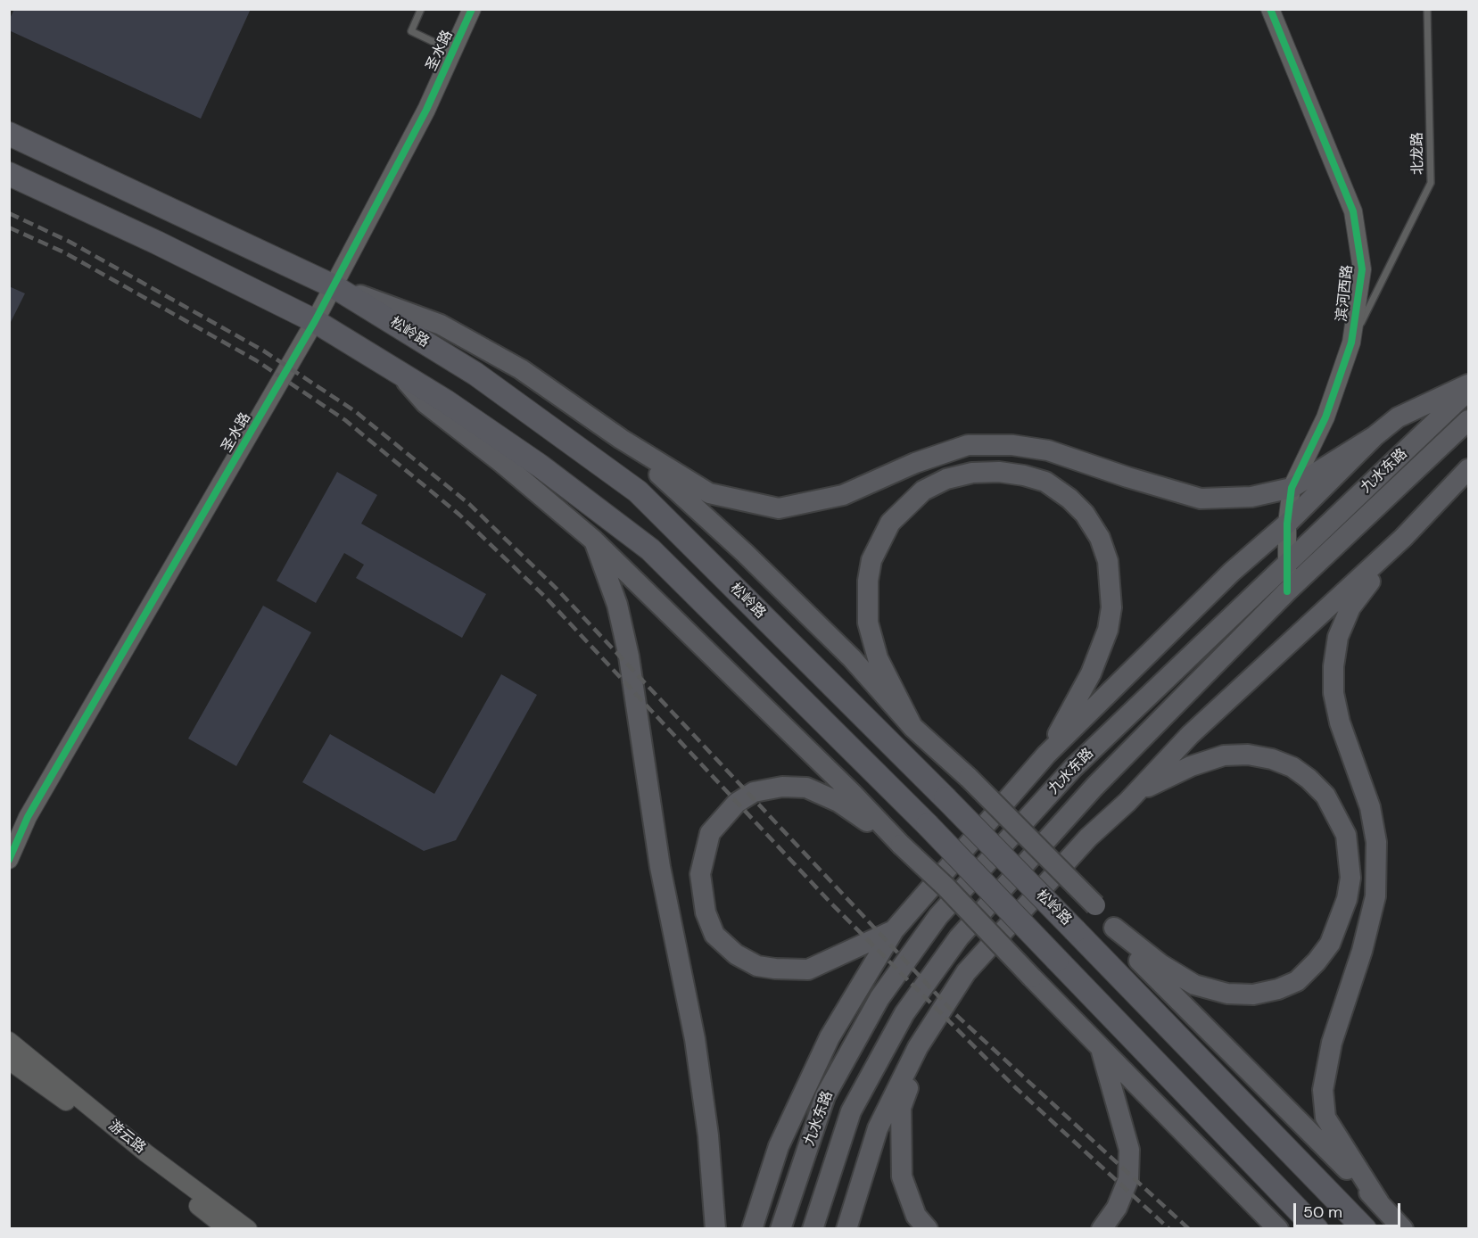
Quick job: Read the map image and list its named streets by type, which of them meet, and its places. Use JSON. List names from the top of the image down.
{
  "streets": {
    "highway": ["松岭路"],
    "main road": ["九水东路"],
    "street": ["圣水路", "滨河西路", "游云路"],
    "lane": ["北龙路"]
  },
  "crossings": [
    ["圣水路", "松岭路"],
    ["北龙路", "滨河西路"],
    ["滨河西路", "九水东路"]
  ],
  "scale_bar": "50 m"
}
